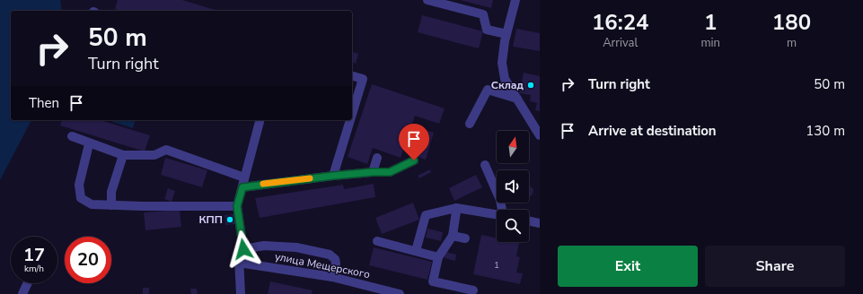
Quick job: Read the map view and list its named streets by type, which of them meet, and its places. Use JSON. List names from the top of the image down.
{
  "streets": {
    "street": ["улица Мещерского"]
  },
  "places": ["Склад", "КПП"],
  "house_numbers": ["1"],
  "north": "top",
  "page": {
    "eta": [
      "16:24",
      "Arrival",
      "1",
      "min",
      "180",
      "m"
    ],
    "turn": ["50 m", "Turn right"],
    "list": [
      {
        "name": "Turn right",
        "value": "50 m"
      },
      {
        "name": "Arrive at destination",
        "value": "130 m"
      }
    ],
    "then": "Then",
    "speed": "17 km/h",
    "limit": "20",
    "buttons": ["Exit", "Share"]
  }
}
